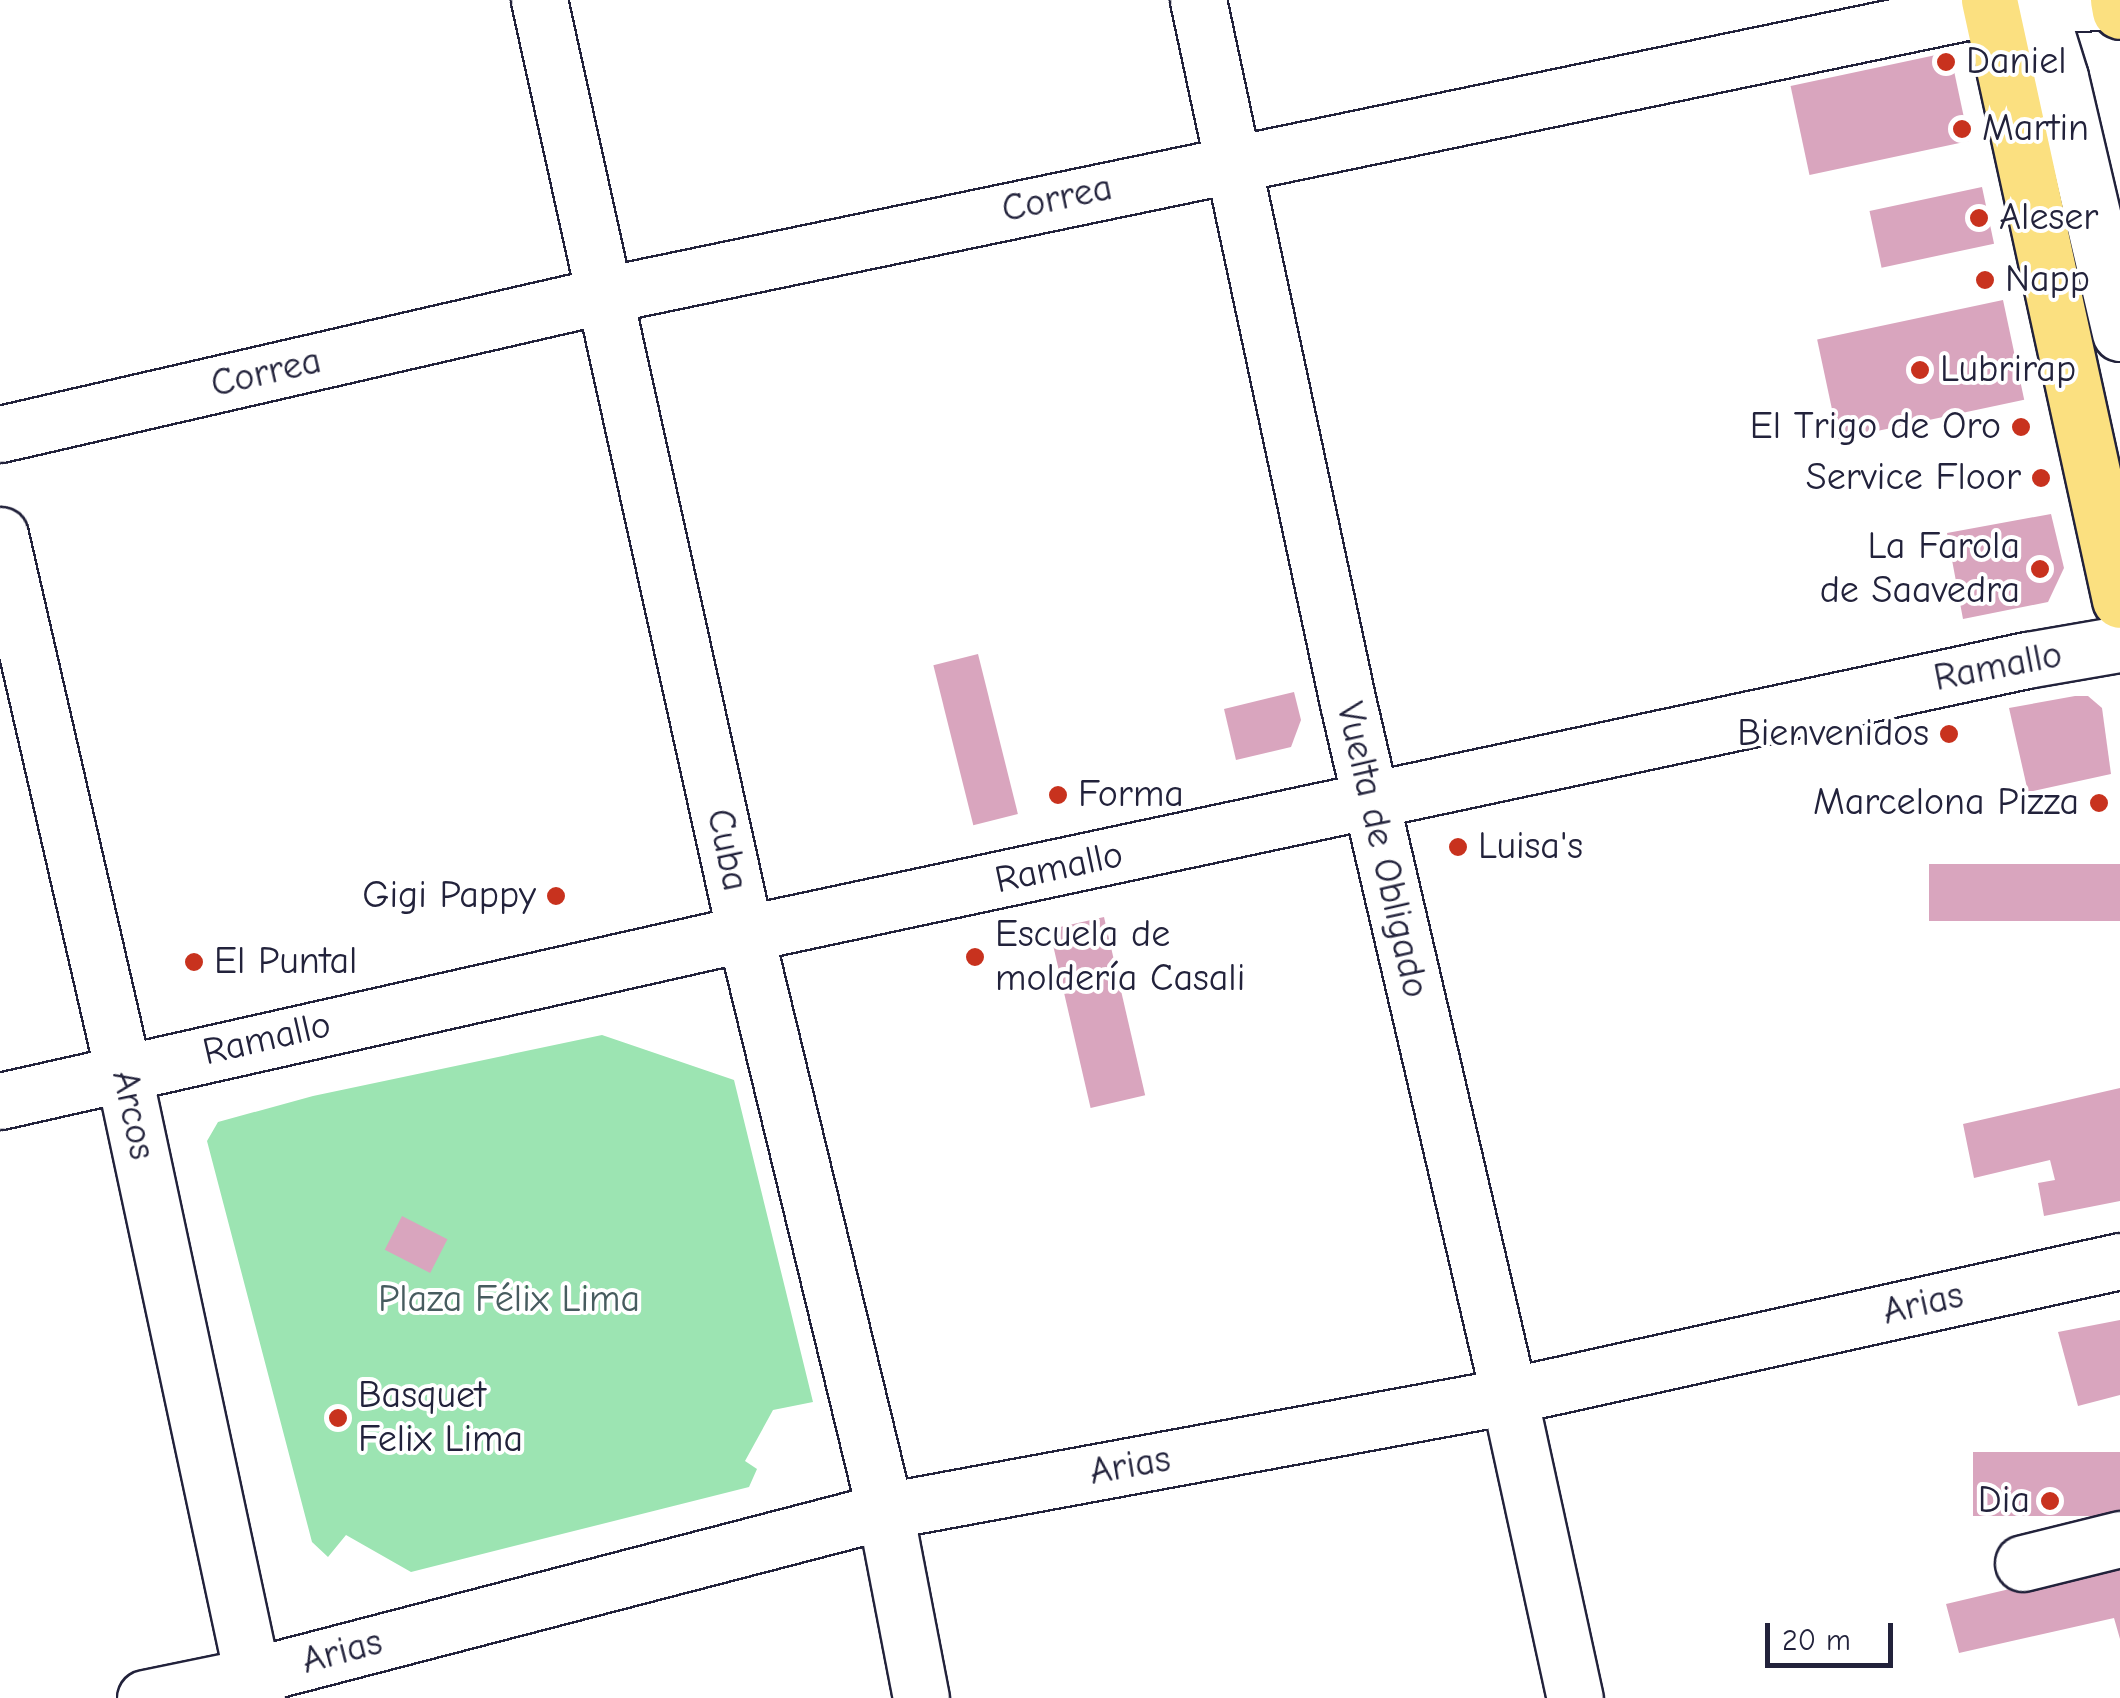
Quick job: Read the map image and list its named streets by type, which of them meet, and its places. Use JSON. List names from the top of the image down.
{
  "streets": {
    "street": [
      "Correa",
      "Ramallo",
      "Cuba",
      "Vuelta de Obligado",
      "Arcos",
      "Arias"
    ]
  },
  "crossings": [
    ["Correa", "Cuba"],
    ["Correa", "Vuelta de Obligado"],
    ["Ramallo", "Cuba"],
    ["Ramallo", "Vuelta de Obligado"],
    ["Ramallo", "Arcos"],
    ["Cuba", "Arias"],
    ["Vuelta de Obligado", "Arias"],
    ["Arcos", "Arias"]
  ],
  "parks": ["Plaza Félix Lima"],
  "places": [
    "Daniel",
    "Martin",
    "Aleser",
    "Napp",
    "Lubrirap",
    "El Trigo de Oro",
    "Service Floor",
    "La Farola de Saavedra",
    "Bienvenidos",
    "Forma",
    "Marcelona Pizza",
    "Luisa's",
    "Gigi Pappy",
    "Escuela de moldería Casali",
    "El Puntal",
    "Basquet Felix Lima",
    "Dia"
  ],
  "scale_bar": "20 m"
}
